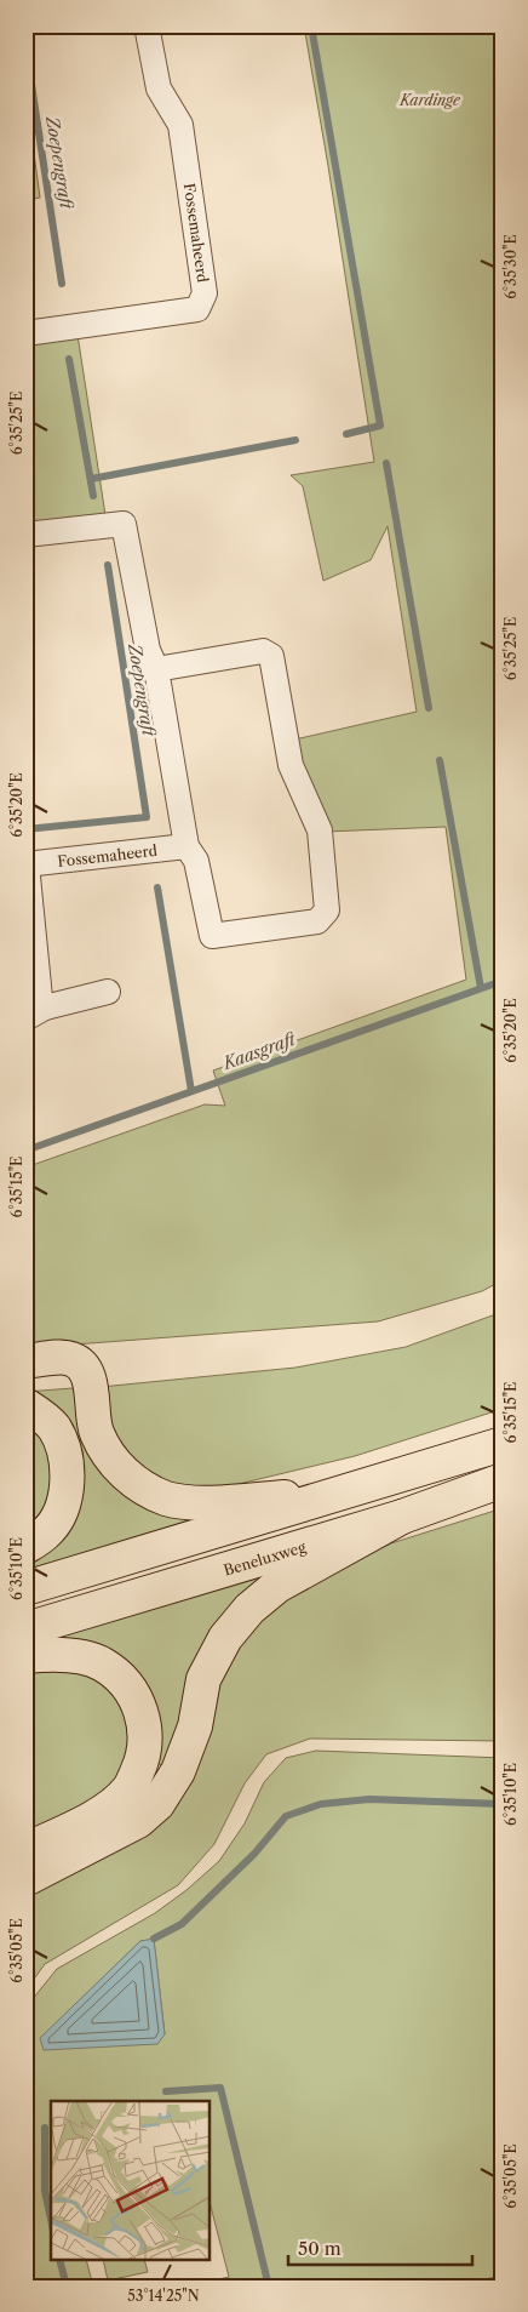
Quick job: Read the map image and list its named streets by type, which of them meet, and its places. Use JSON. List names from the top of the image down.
{
  "streets": {
    "highway": ["Beneluxweg"],
    "street": ["Fossemaheerd"]
  },
  "water": ["Zoepengraft", "Kaasgraft"],
  "parks": ["Kardinge"],
  "scale_bar": "50 m",
  "coordinates": [
    "6°35'30\"E",
    "6°35'25\"E",
    "6°35'20\"E",
    "6°35'15\"E",
    "6°35'10\"E",
    "6°35'05\"E",
    "53°14'25\"N"
  ]
}
